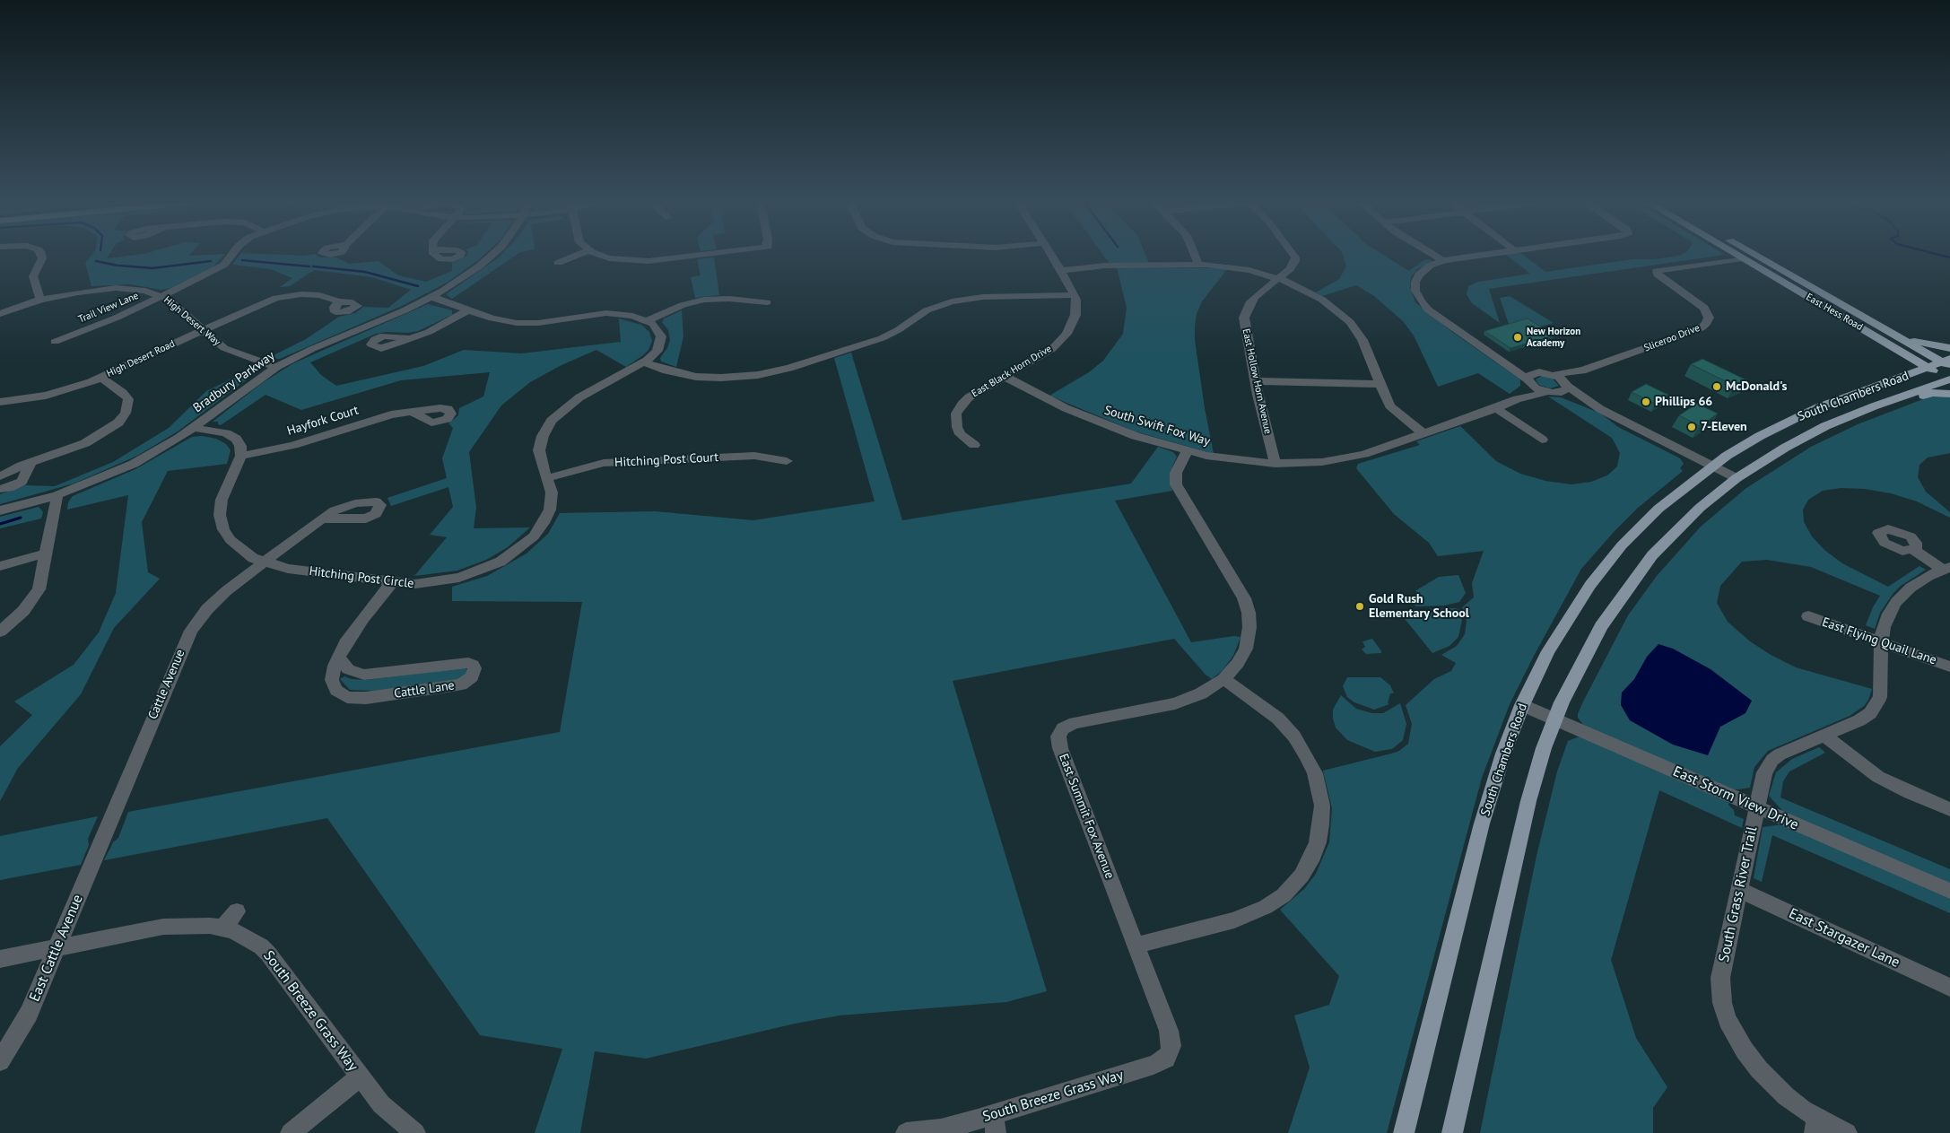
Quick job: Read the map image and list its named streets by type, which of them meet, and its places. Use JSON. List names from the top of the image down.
{
  "streets": {
    "main road": ["East Hess Road", "South Chambers Road"],
    "street": [
      "Trail View Lane",
      "High Desert Way",
      "Sliceroo Drive",
      "High Desert Road",
      "East Black Horn Drive",
      "East Hollow Horn Avenue",
      "Bradbury Parkway",
      "Hayfork Court",
      "South Swift Fox Way",
      "Hitching Post Court",
      "Hitching Post Circle",
      "East Flying Quail Lane",
      "Cattle Avenue",
      "Cattle Lane",
      "East Storm View Drive",
      "East Summit Fox Avenue",
      "South Grass River Trail",
      "East Stargazer Lane",
      "East Cattle Avenue",
      "South Breeze Grass Way"
    ]
  },
  "crossings": [
    ["Trail View Lane", "High Desert Way"],
    ["East Hess Road", "Sliceroo Drive"],
    ["East Hess Road", "South Chambers Road"],
    ["High Desert Way", "High Desert Road"],
    ["High Desert Way", "Bradbury Parkway"],
    ["Sliceroo Drive", "South Swift Fox Way"],
    ["East Black Horn Drive", "South Swift Fox Way"],
    ["East Hollow Horn Avenue", "South Swift Fox Way"],
    ["South Chambers Road", "East Storm View Drive"],
    ["Hayfork Court", "Hitching Post Circle"],
    ["South Swift Fox Way", "East Summit Fox Avenue"],
    ["Hitching Post Court", "Hitching Post Circle"],
    ["Hitching Post Circle", "Cattle Avenue"],
    ["Hitching Post Circle", "Cattle Lane"],
    ["East Flying Quail Lane", "South Grass River Trail"],
    ["Cattle Avenue", "East Cattle Avenue"],
    ["East Storm View Drive", "South Grass River Trail"],
    ["East Summit Fox Avenue", "South Breeze Grass Way"],
    ["South Grass River Trail", "East Stargazer Lane"],
    ["East Cattle Avenue", "South Breeze Grass Way"]
  ],
  "places": [
    "New Horizon Academy",
    "McDonald's",
    "Phillips 66",
    "7-Eleven",
    "Gold Rush Elementary School"
  ]
}
